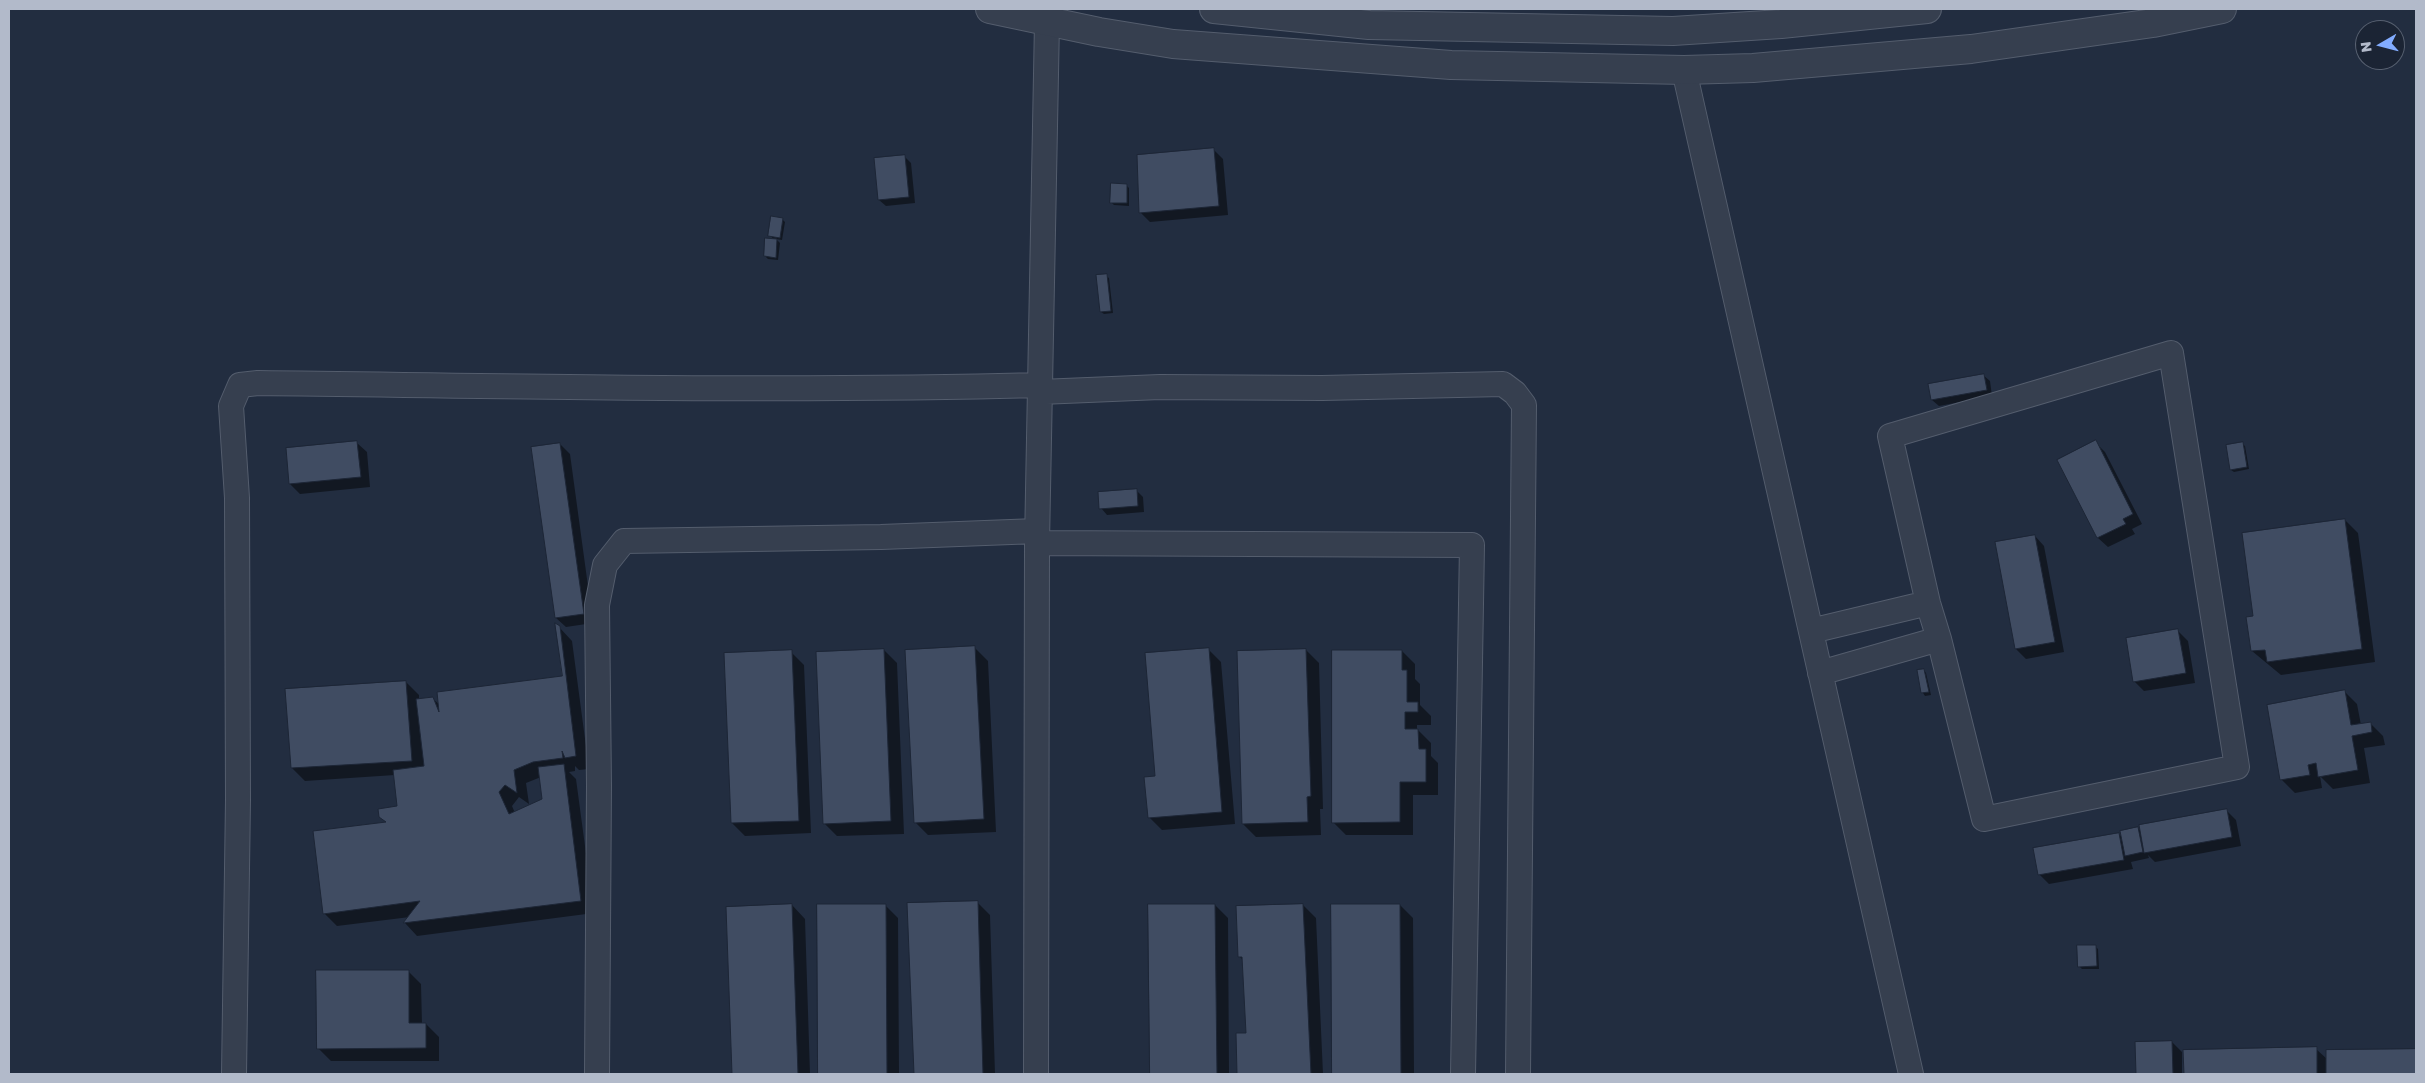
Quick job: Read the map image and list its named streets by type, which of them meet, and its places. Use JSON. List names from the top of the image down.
{
  "north": "left"
}
